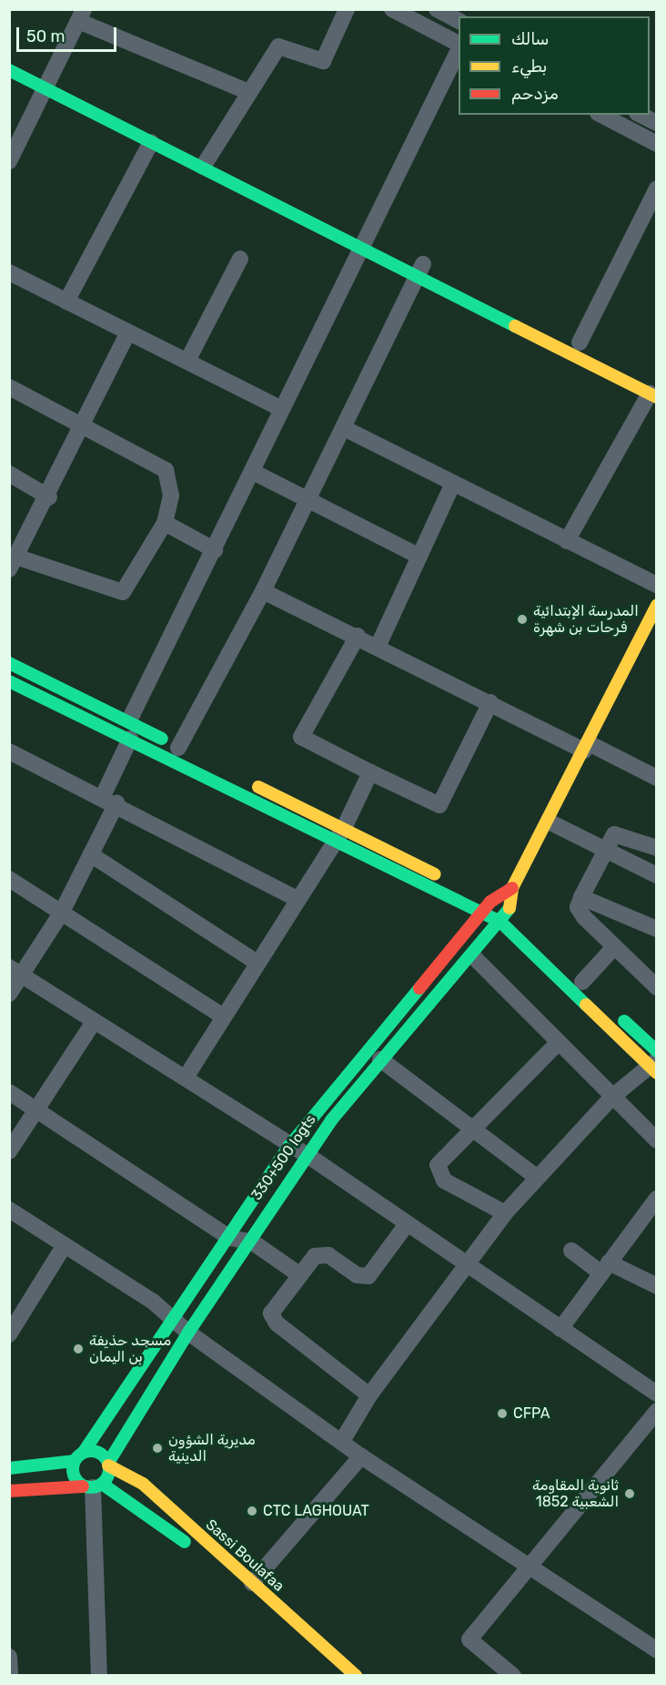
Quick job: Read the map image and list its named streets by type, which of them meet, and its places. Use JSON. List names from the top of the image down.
{
  "streets": {
    "street": ["330+500 logts", "Sassi Boulafaa"]
  },
  "crossings": [
    ["330+500 logts", "Sassi Boulafaa"]
  ],
  "places": [
    "المدرسة الإبتدائية فرحات بن شهرة",
    "مسجد حذيفة بن اليمان",
    "CFPA",
    "مديرية الشؤون الدينية",
    "ثانوية المقاومة الشعبية 1852",
    "CTC LAGHOUAT"
  ],
  "legend": ["سالك", "بطيء", "مزدحم"],
  "scale_bar": "50 m"
}
